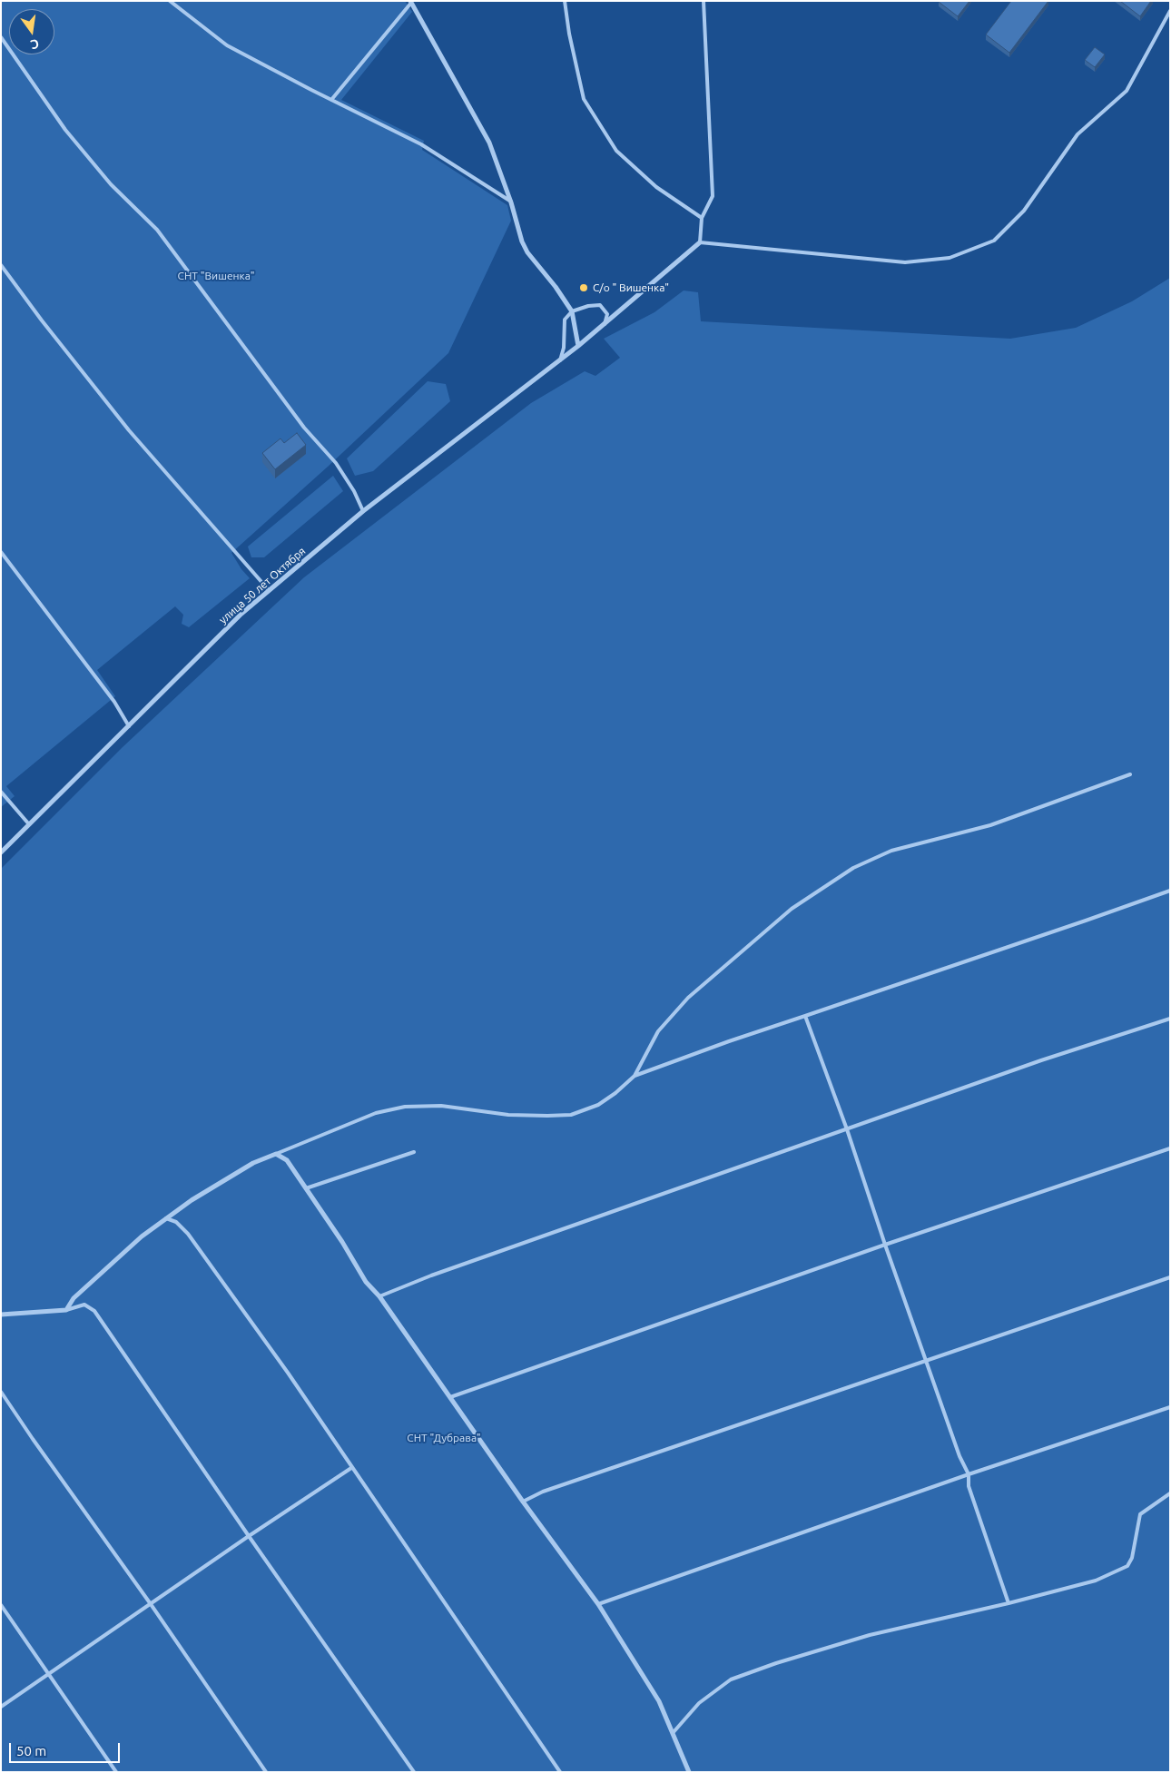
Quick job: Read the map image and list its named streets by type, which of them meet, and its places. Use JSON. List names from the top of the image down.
{
  "streets": {
    "street": ["улица 50 лет Октября"]
  },
  "parks": ["СНТ \"Вишенка\"", "СНТ \"Дубрава\""],
  "places": ["С/о \" Вишенка\""],
  "scale_bar": "50 m",
  "north": "bottom"
}
